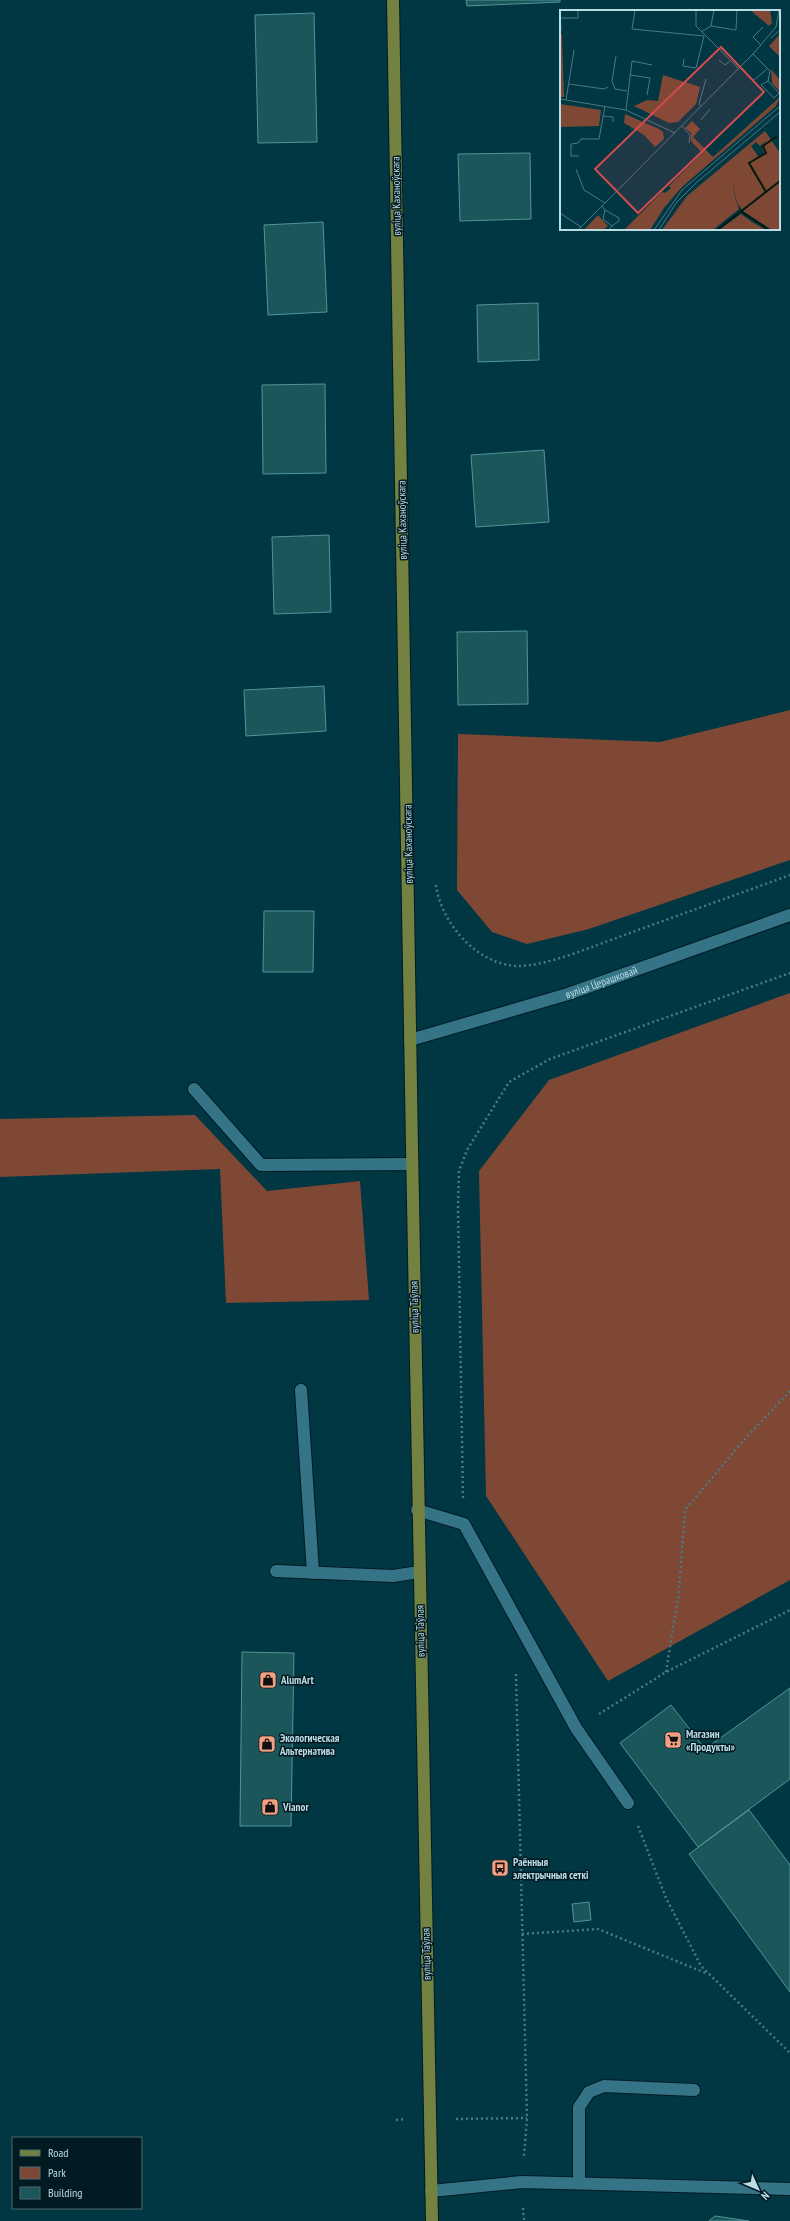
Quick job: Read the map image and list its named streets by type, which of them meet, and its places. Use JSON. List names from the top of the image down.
{
  "streets": {
    "main road": ["вуліца Каханоўскага", "вуліца Таўлая"],
    "street": ["вуліца Церашковай"]
  },
  "crossings": [
    ["вуліца Каханоўскага", "вуліца Церашковай"],
    ["вуліца Каханоўскага", "вуліца Таўлая"],
    ["вуліца Церашковай", "вуліца Таўлая"]
  ],
  "places": {
    "shop": ["AlumArt", "Экологическая Альтернатива", "Vianor"],
    "supermarket": ["Магазин «Продукты»"],
    "bus stop": ["Раённыя электрычныя сеткі"]
  },
  "legend": ["Road", "Park", "Building"],
  "north": "bottom right"
}
